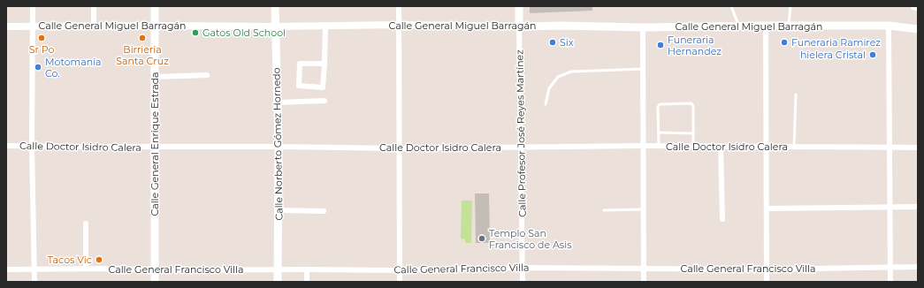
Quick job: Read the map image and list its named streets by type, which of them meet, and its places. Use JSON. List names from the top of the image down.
{
  "streets": {
    "main road": [
      "Calle General Miguel Barragán",
      "Calle Profesor José Reyes Martínez",
      "Calle General Enrique Estrada",
      "Calle Norberto Gómez Hornedo"
    ],
    "street": ["Calle Doctor Isidro Calera", "Calle General Francisco Villa"]
  },
  "crossings": [
    ["Calle General Miguel Barragán", "Calle Profesor José Reyes Martínez"],
    ["Calle General Miguel Barragán", "Calle General Enrique Estrada"],
    ["Calle General Miguel Barragán", "Calle Norberto Gómez Hornedo"],
    ["Calle Profesor José Reyes Martínez", "Calle Doctor Isidro Calera"],
    ["Calle Profesor José Reyes Martínez", "Calle General Francisco Villa"],
    ["Calle General Enrique Estrada", "Calle Doctor Isidro Calera"],
    ["Calle General Enrique Estrada", "Calle General Francisco Villa"],
    ["Calle Norberto Gómez Hornedo", "Calle Doctor Isidro Calera"],
    ["Calle Norberto Gómez Hornedo", "Calle General Francisco Villa"]
  ],
  "places": [
    "Gatos Old School",
    "Sr Po",
    "Birrieria Santa Cruz",
    "Six",
    "Funeraria Ramirez",
    "Funeraria Hernandez",
    "hielera Cristal",
    "Motomania Co.",
    "Templo San Francisco de Asis",
    "Tacos Vic"
  ]
}
